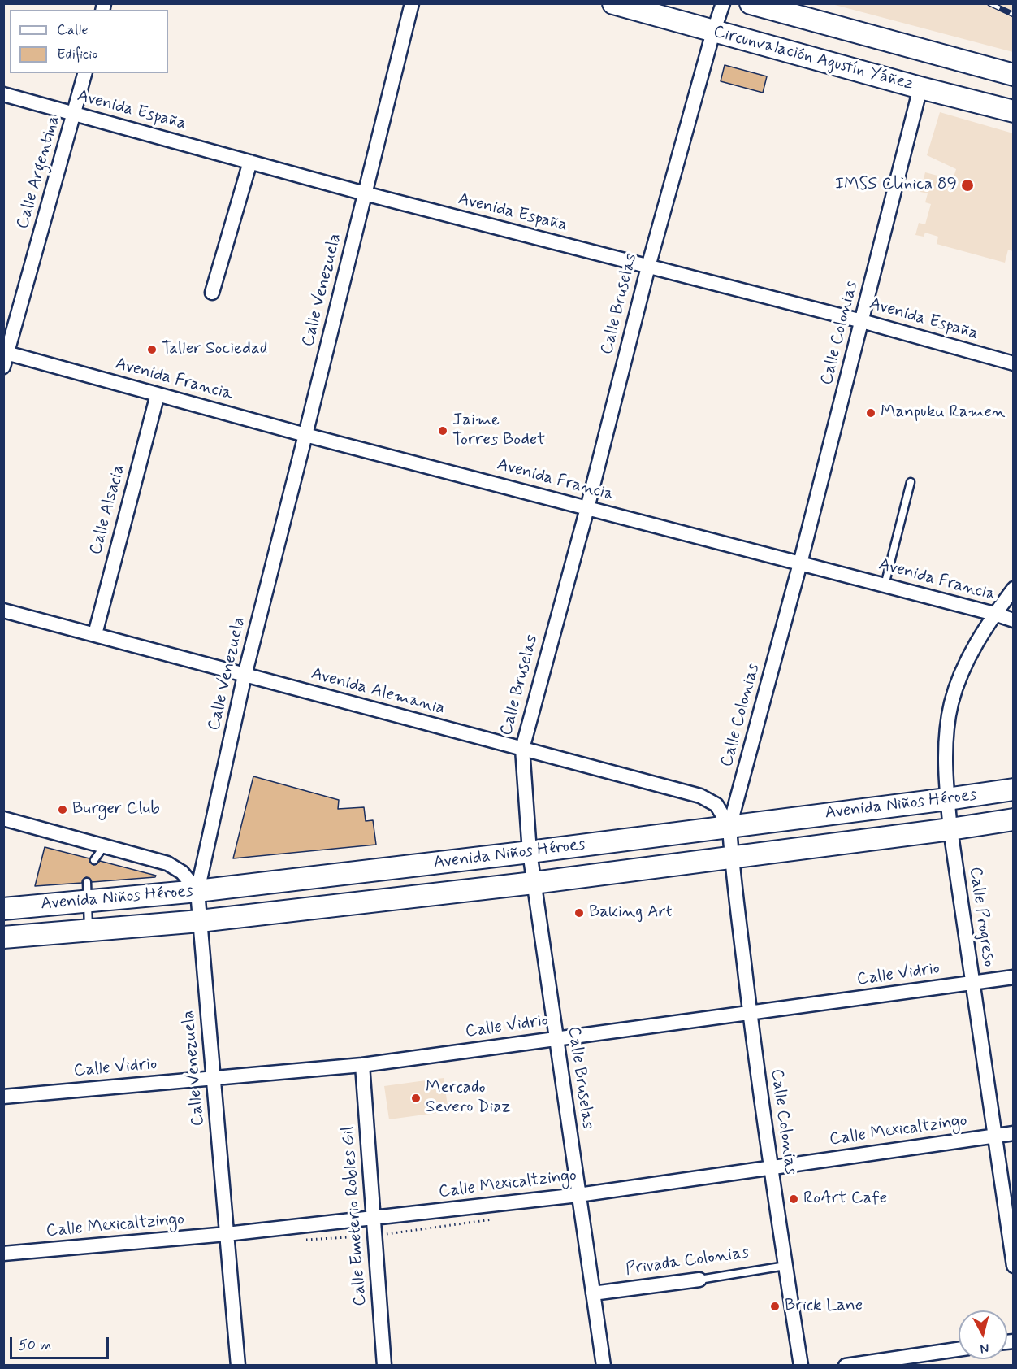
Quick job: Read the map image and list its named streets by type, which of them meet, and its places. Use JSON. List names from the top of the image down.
{
  "streets": {
    "main road": ["Circunvalación Agustín Yáñez", "Avenida Niños Héroes"],
    "street": [
      "Avenida España",
      "Calle Argentina",
      "Calle Venezuela",
      "Calle Bruselas",
      "Calle Colonias",
      "Avenida Francia",
      "Calle Alsacia",
      "Avenida Alemania",
      "Calle Progreso",
      "Calle Vidrio",
      "Calle Mexicaltzingo",
      "Calle Emeterio Robles Gil",
      "Privada Colonias"
    ]
  },
  "crossings": [
    ["Circunvalación Agustín Yáñez", "Calle Bruselas"],
    ["Circunvalación Agustín Yáñez", "Calle Colonias"],
    ["Avenida España", "Calle Argentina"],
    ["Avenida España", "Calle Venezuela"],
    ["Avenida España", "Calle Bruselas"],
    ["Avenida España", "Calle Colonias"],
    ["Calle Argentina", "Avenida Francia"],
    ["Calle Venezuela", "Avenida Francia"],
    ["Calle Venezuela", "Avenida Alemania"],
    ["Calle Venezuela", "Avenida Niños Héroes"],
    ["Calle Venezuela", "Calle Vidrio"],
    ["Calle Venezuela", "Calle Mexicaltzingo"],
    ["Calle Bruselas", "Avenida Francia"],
    ["Calle Bruselas", "Avenida Alemania"],
    ["Calle Bruselas", "Avenida Niños Héroes"],
    ["Calle Bruselas", "Calle Vidrio"],
    ["Calle Bruselas", "Calle Mexicaltzingo"],
    ["Calle Bruselas", "Privada Colonias"],
    ["Calle Colonias", "Avenida Francia"],
    ["Calle Colonias", "Avenida Alemania"],
    ["Calle Colonias", "Avenida Niños Héroes"],
    ["Calle Colonias", "Calle Vidrio"],
    ["Calle Colonias", "Calle Mexicaltzingo"],
    ["Calle Colonias", "Privada Colonias"],
    ["Avenida Francia", "Calle Alsacia"],
    ["Avenida Francia", "Calle Progreso"],
    ["Calle Alsacia", "Avenida Alemania"],
    ["Avenida Alemania", "Avenida Niños Héroes"],
    ["Avenida Niños Héroes", "Calle Progreso"],
    ["Calle Progreso", "Calle Vidrio"],
    ["Calle Progreso", "Calle Mexicaltzingo"],
    ["Calle Vidrio", "Calle Emeterio Robles Gil"],
    ["Calle Mexicaltzingo", "Calle Emeterio Robles Gil"]
  ],
  "places": [
    "IMSS Clinica 89",
    "Taller Sociedad",
    "Manpuku Ramen",
    "Jaime Torres Bodet",
    "Burger Club",
    "Baking Art",
    "Mercado Severo Diaz",
    "RoArt Cafe",
    "Brick Lane"
  ],
  "legend": ["Calle", "Edificio"],
  "scale_bar": "50 m",
  "north": "bottom"
}
